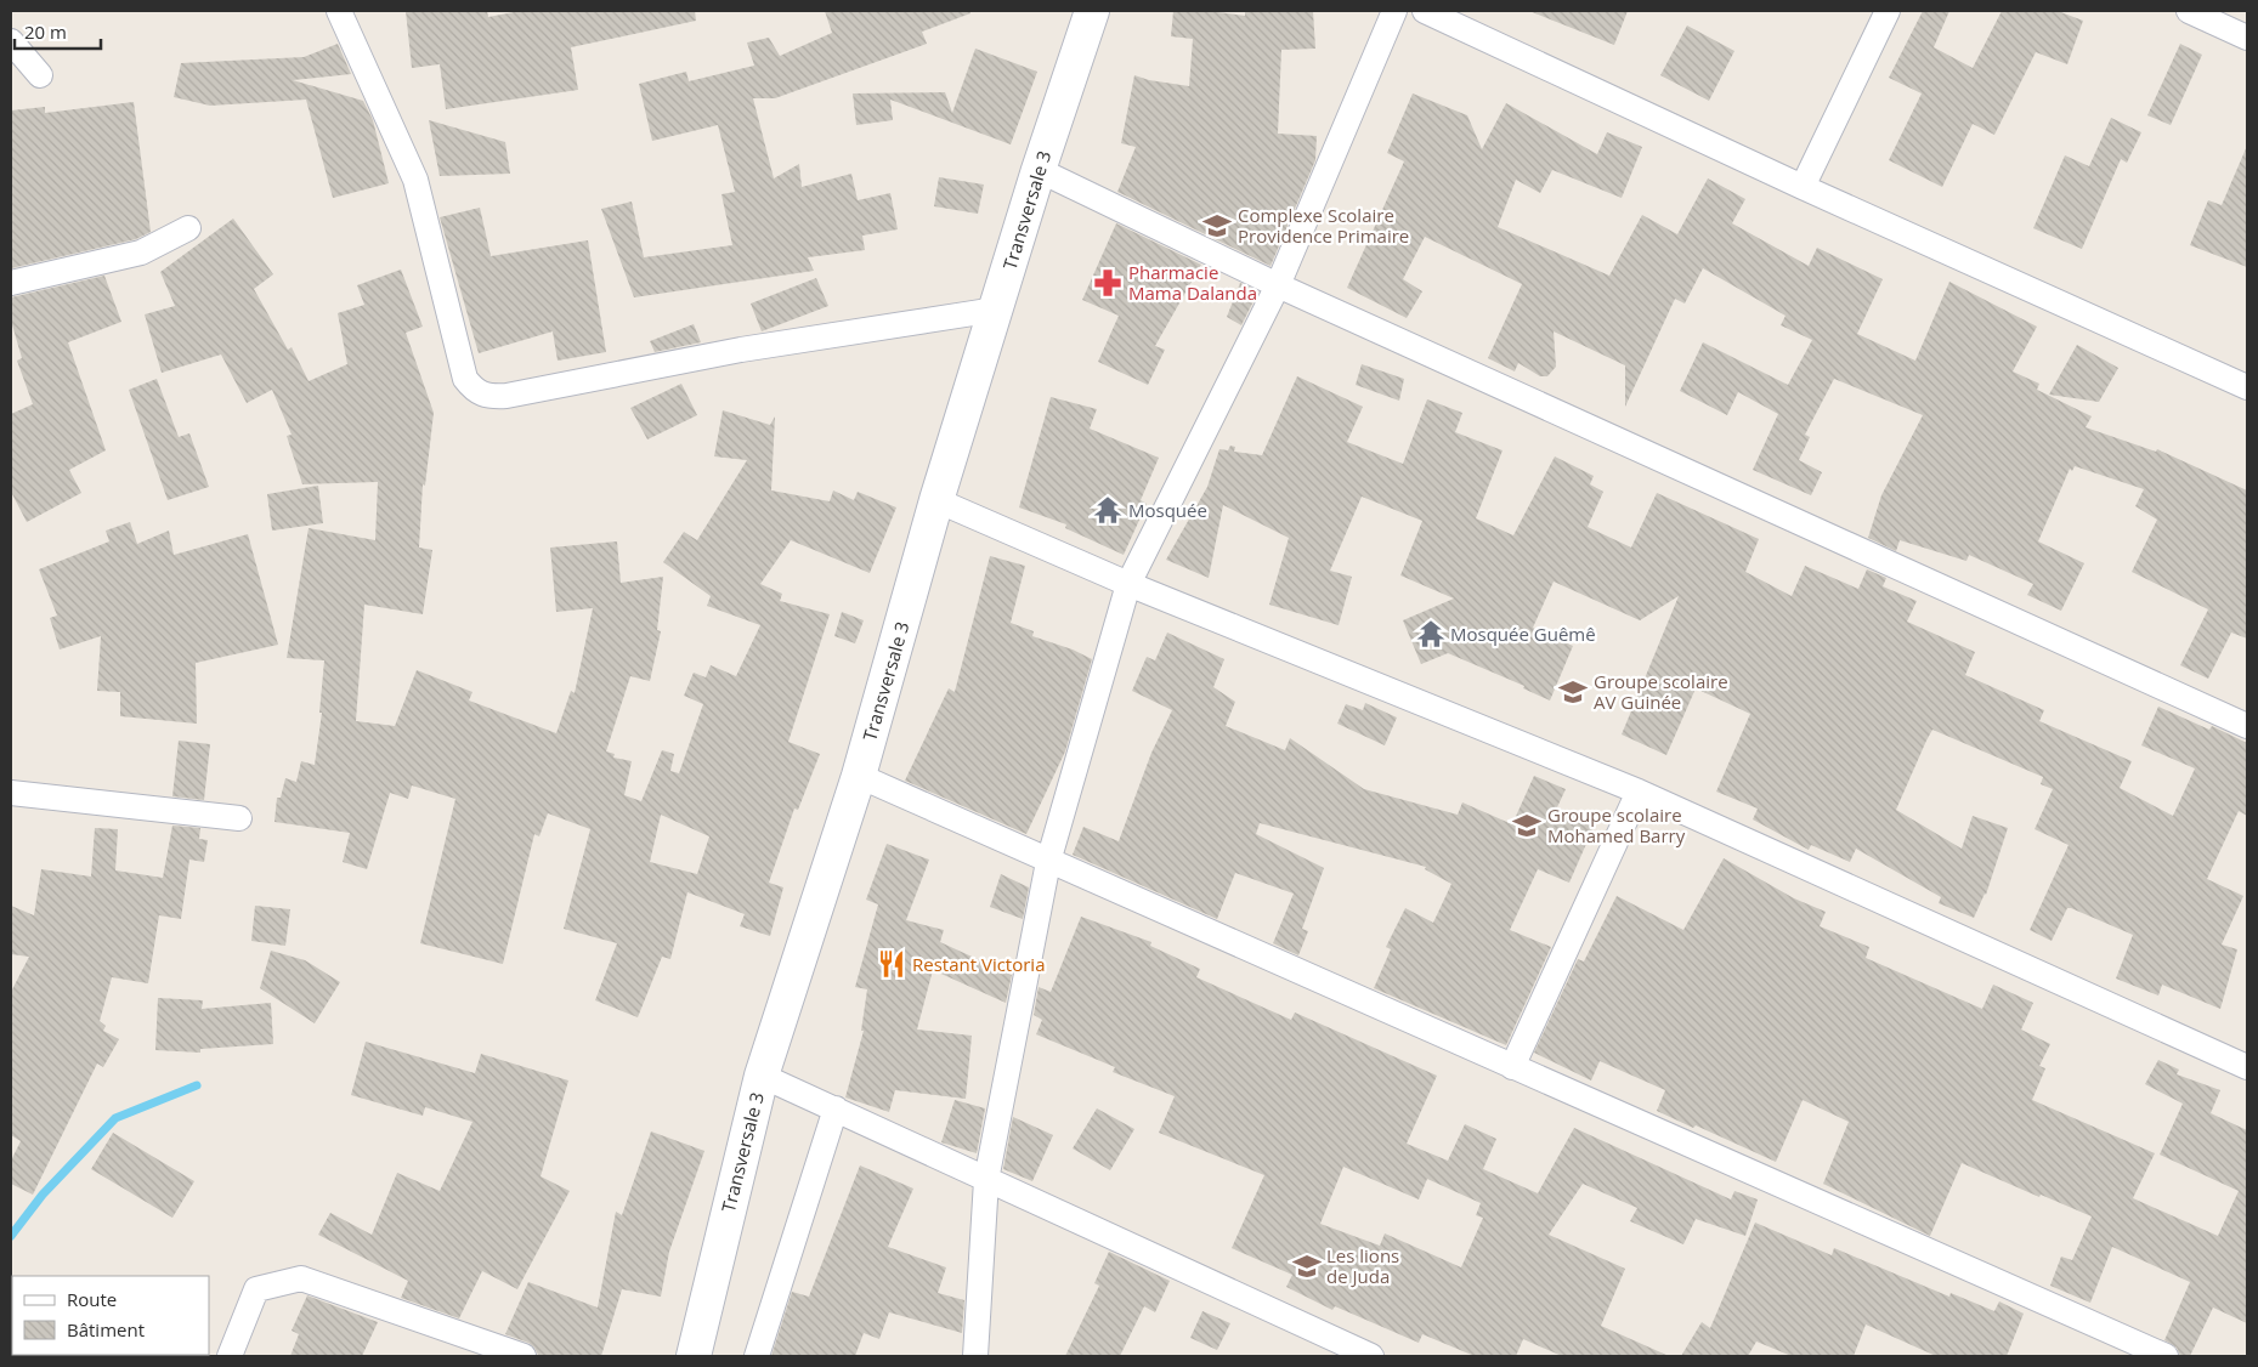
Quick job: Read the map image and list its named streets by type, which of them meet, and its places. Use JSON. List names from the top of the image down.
{
  "streets": {
    "main road": ["Transversale 3"]
  },
  "places": {
    "school or university": [
      "Complexe Scolaire Providence Primaire",
      "Groupe scolaire AV Guinée",
      "Groupe scolaire Mohamed Barry",
      "Les lions de Juda"
    ],
    "pharmacy": ["Pharmacie Mama Dalanda"],
    "temple": ["Mosquée", "Mosquée Guêmê"],
    "restaurant": ["Restant Victoria"]
  },
  "legend": ["Route", "Bâtiment"],
  "scale_bar": "20 m"
}
